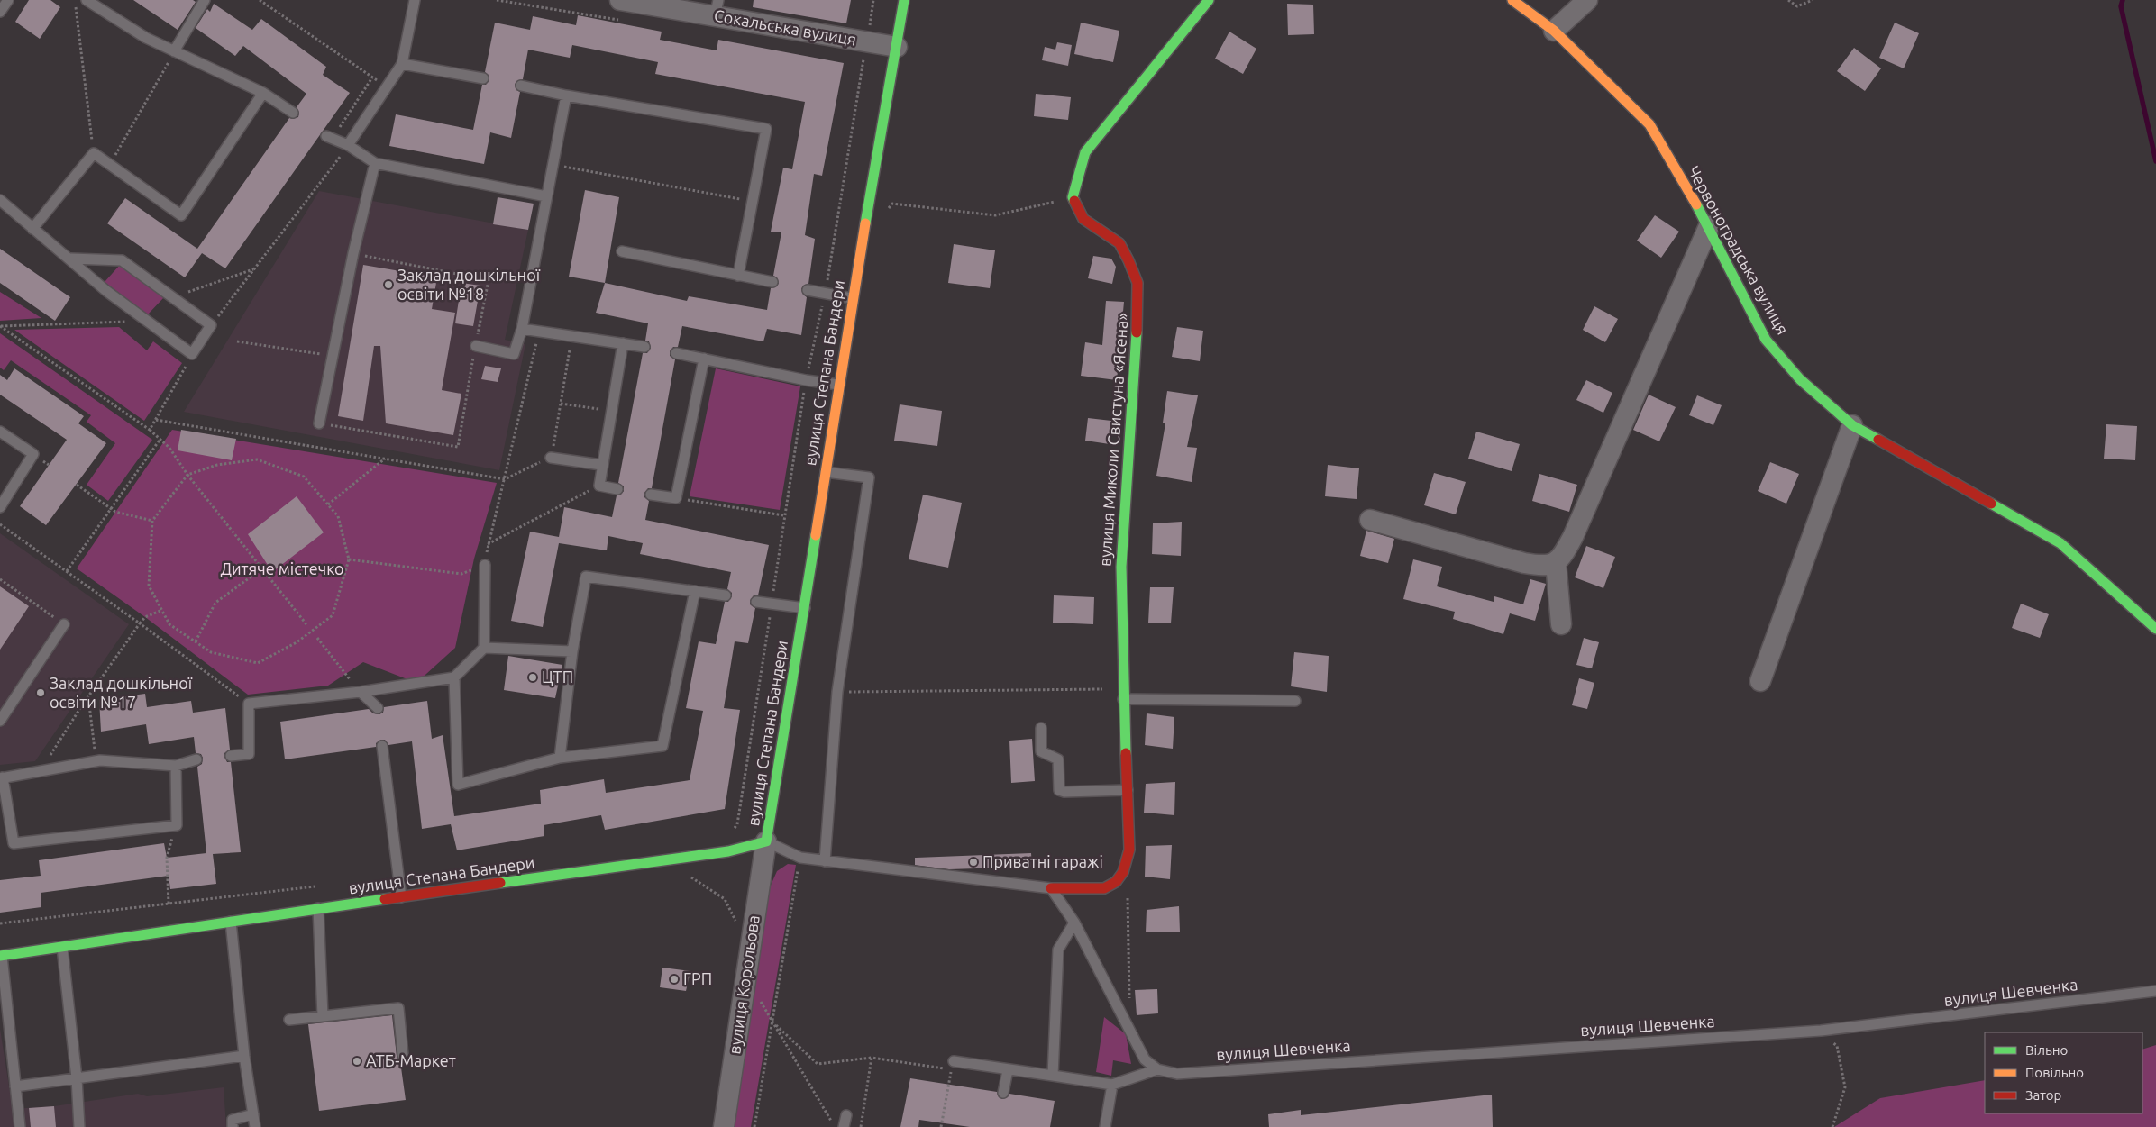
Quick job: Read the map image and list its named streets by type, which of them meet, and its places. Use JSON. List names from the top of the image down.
{
  "streets": {
    "street": [
      "Сокальська вулиця",
      "Червоноградська вулиця",
      "вулиця Степана Бандери",
      "вулиця Миколи Свистуна «Ясена»",
      "вулиця Корольова"
    ],
    "lane": ["вулиця Шевченка"]
  },
  "crossings": [
    ["Сокальська вулиця", "вулиця Степана Бандери"],
    ["вулиця Степана Бандери", "вулиця Корольова"]
  ],
  "parks": ["Дитяче містечко"],
  "places": [
    "Заклад дошкільної освіти №18",
    "ЦТП",
    "Заклад дошкільної освіти №17",
    "Приватні гаражі",
    "ГРП",
    "АТБ-Маркет"
  ],
  "legend": ["Вільно", "Повільно", "Затор"]
}
